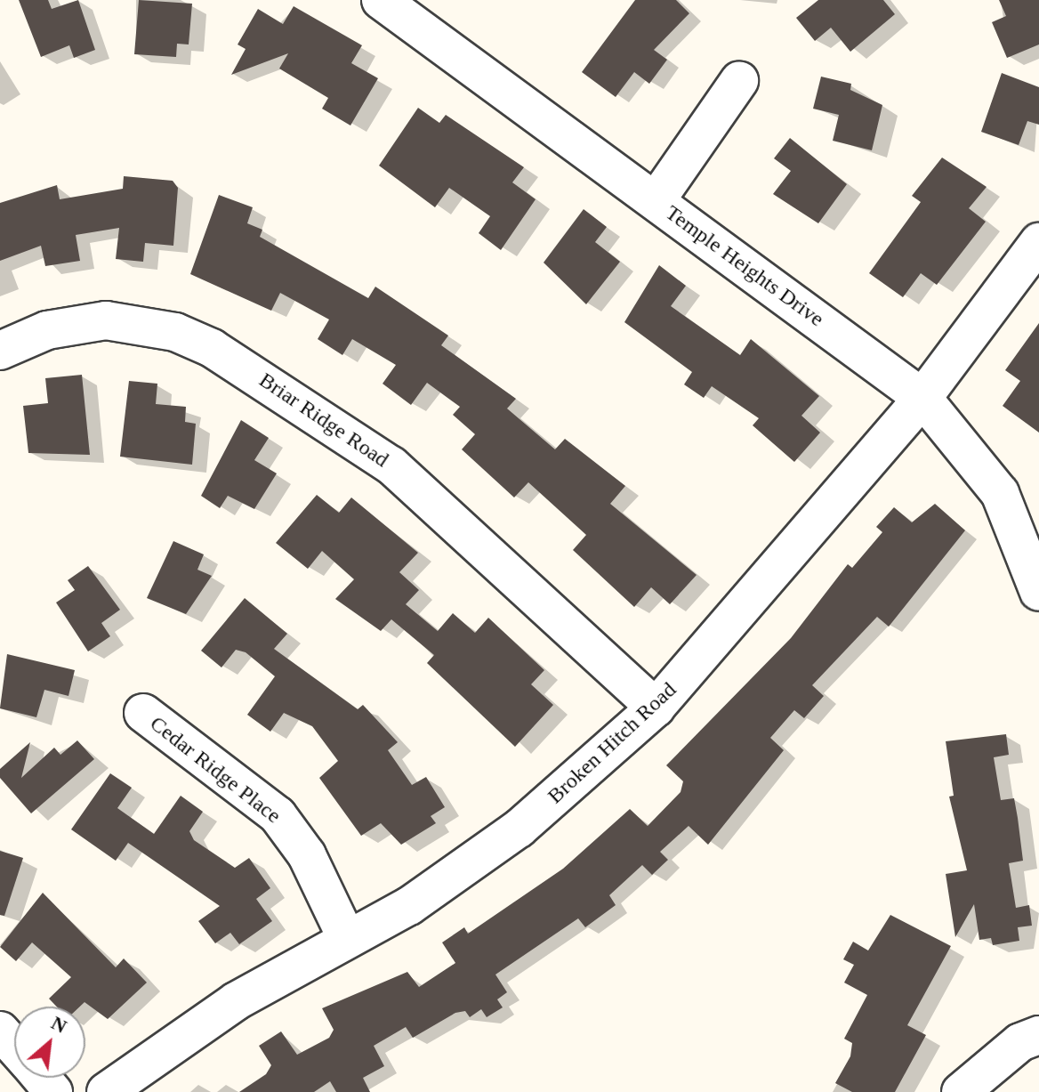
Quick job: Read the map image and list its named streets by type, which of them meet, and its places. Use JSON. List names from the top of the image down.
{
  "streets": {
    "street": [
      "Temple Heights Drive",
      "Briar Ridge Road",
      "Broken Hitch Road",
      "Cedar Ridge Place"
    ]
  },
  "crossings": [
    ["Temple Heights Drive", "Broken Hitch Road"],
    ["Briar Ridge Road", "Broken Hitch Road"],
    ["Broken Hitch Road", "Cedar Ridge Place"]
  ],
  "north": "top right"
}
